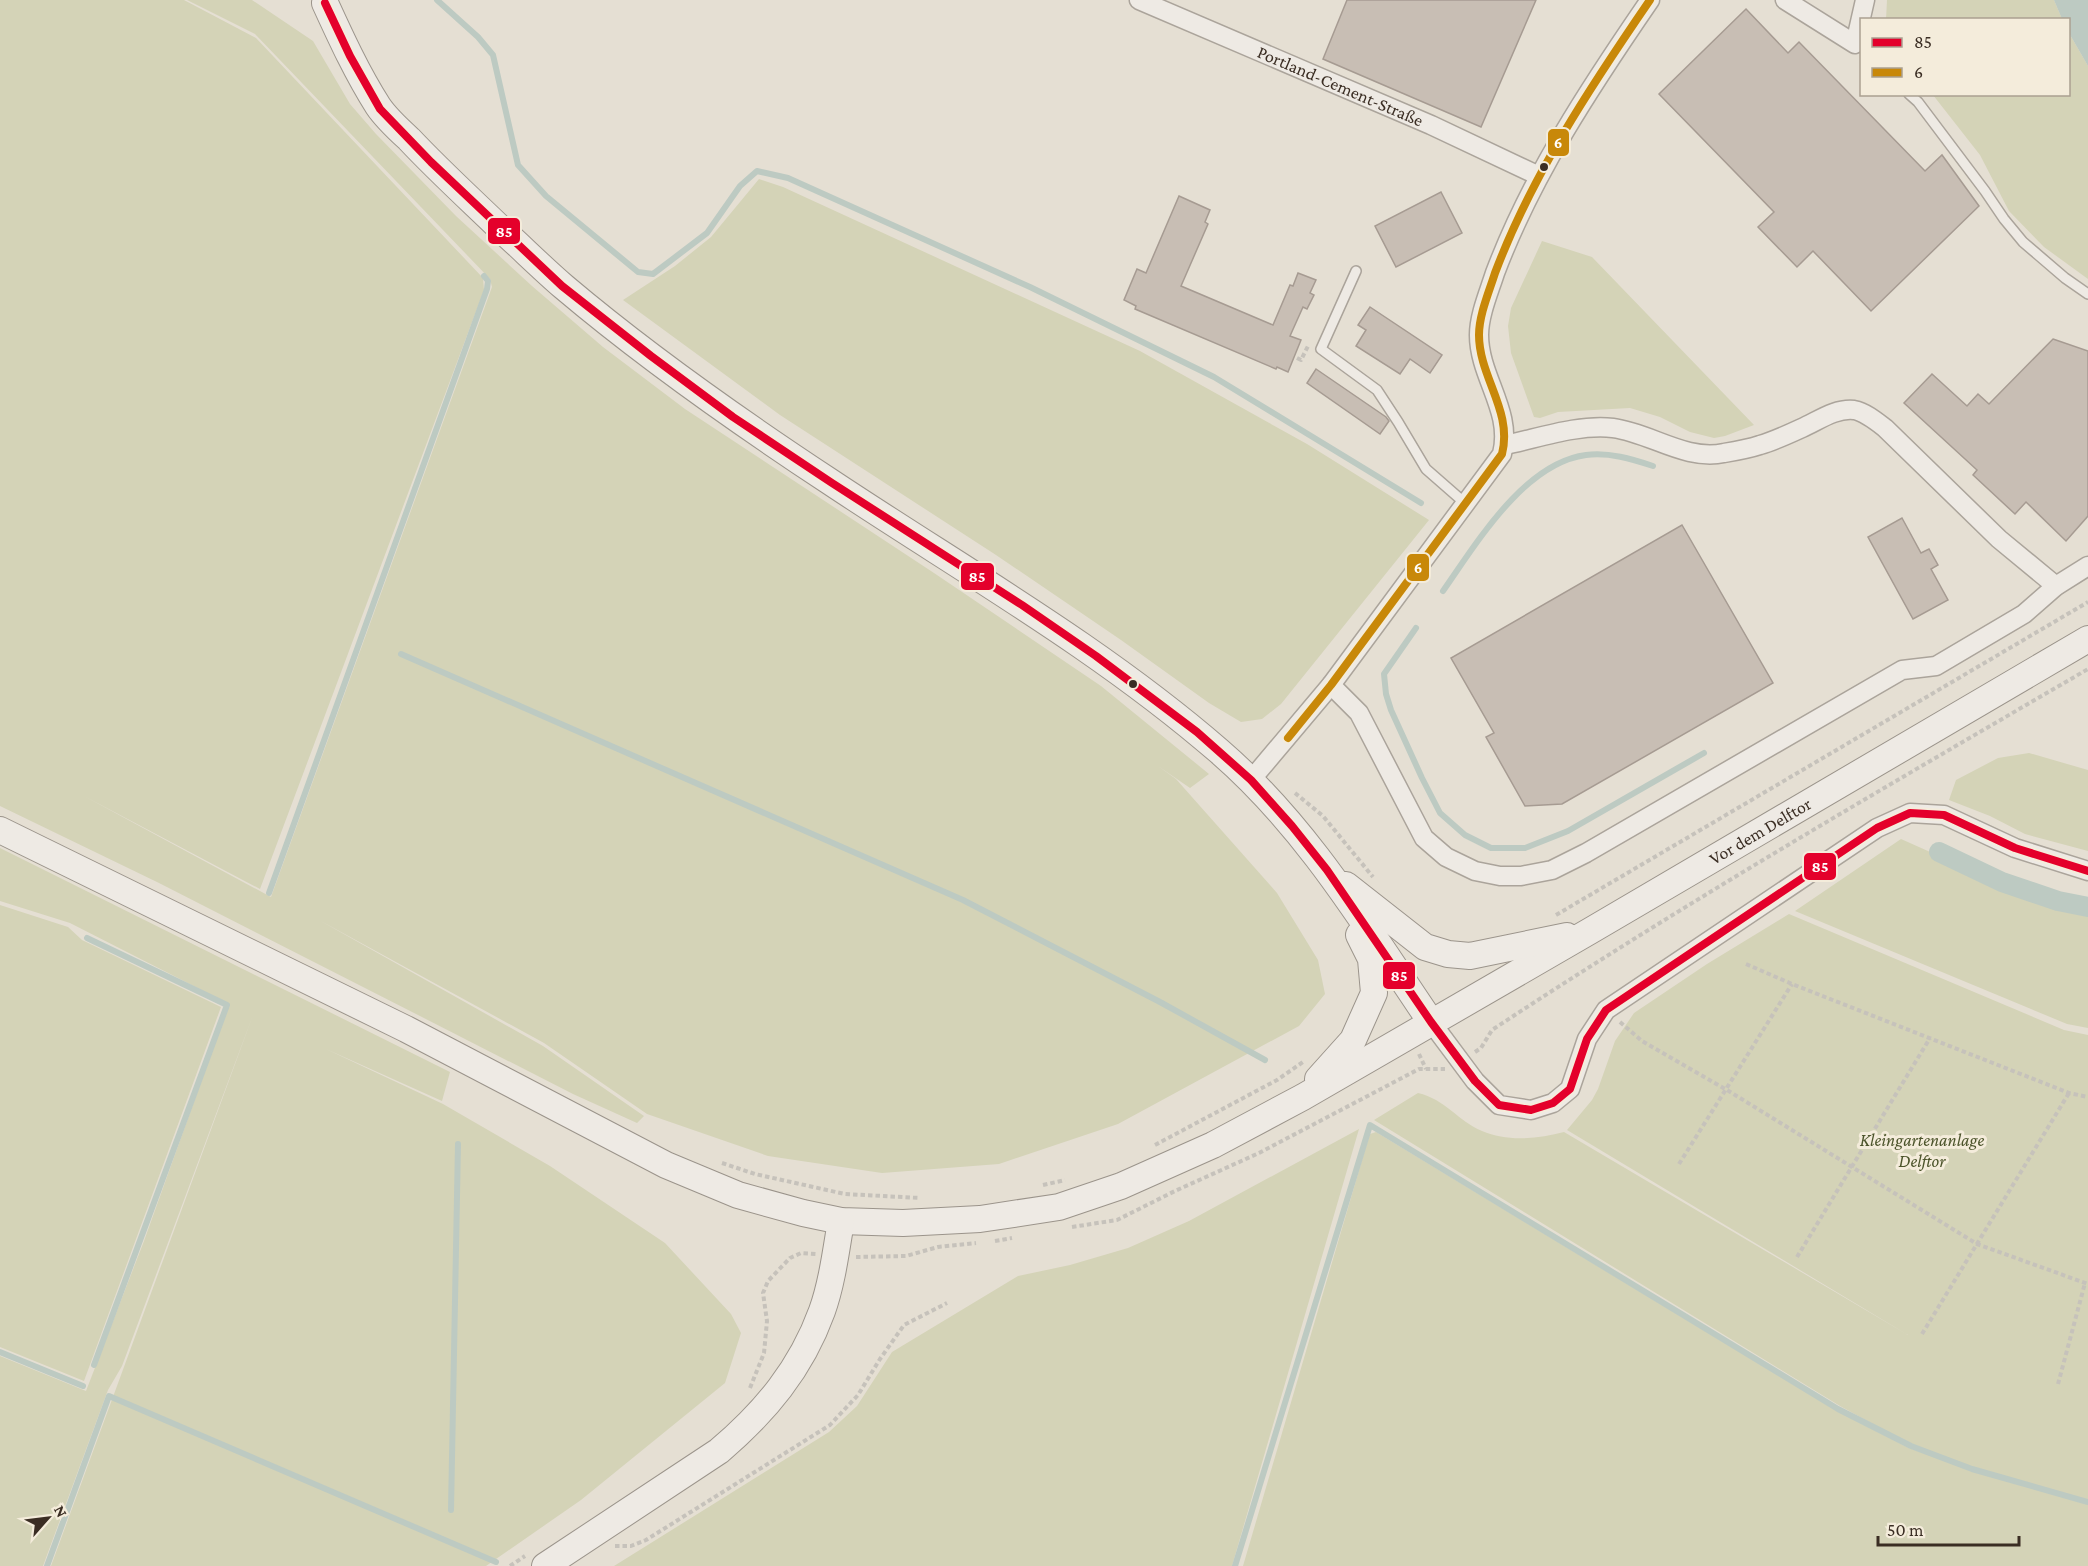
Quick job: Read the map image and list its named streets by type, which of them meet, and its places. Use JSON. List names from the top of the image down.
{
  "streets": {
    "main road": ["Vor dem Delftor"],
    "street": ["Portland-Cement-Straße"]
  },
  "parks": ["Kleingartenanlage Delftor"],
  "lines": ["transit line 6", "transit line 85"],
  "legend": ["85", "6"],
  "scale_bar": "50 m",
  "north": "top right"
}
